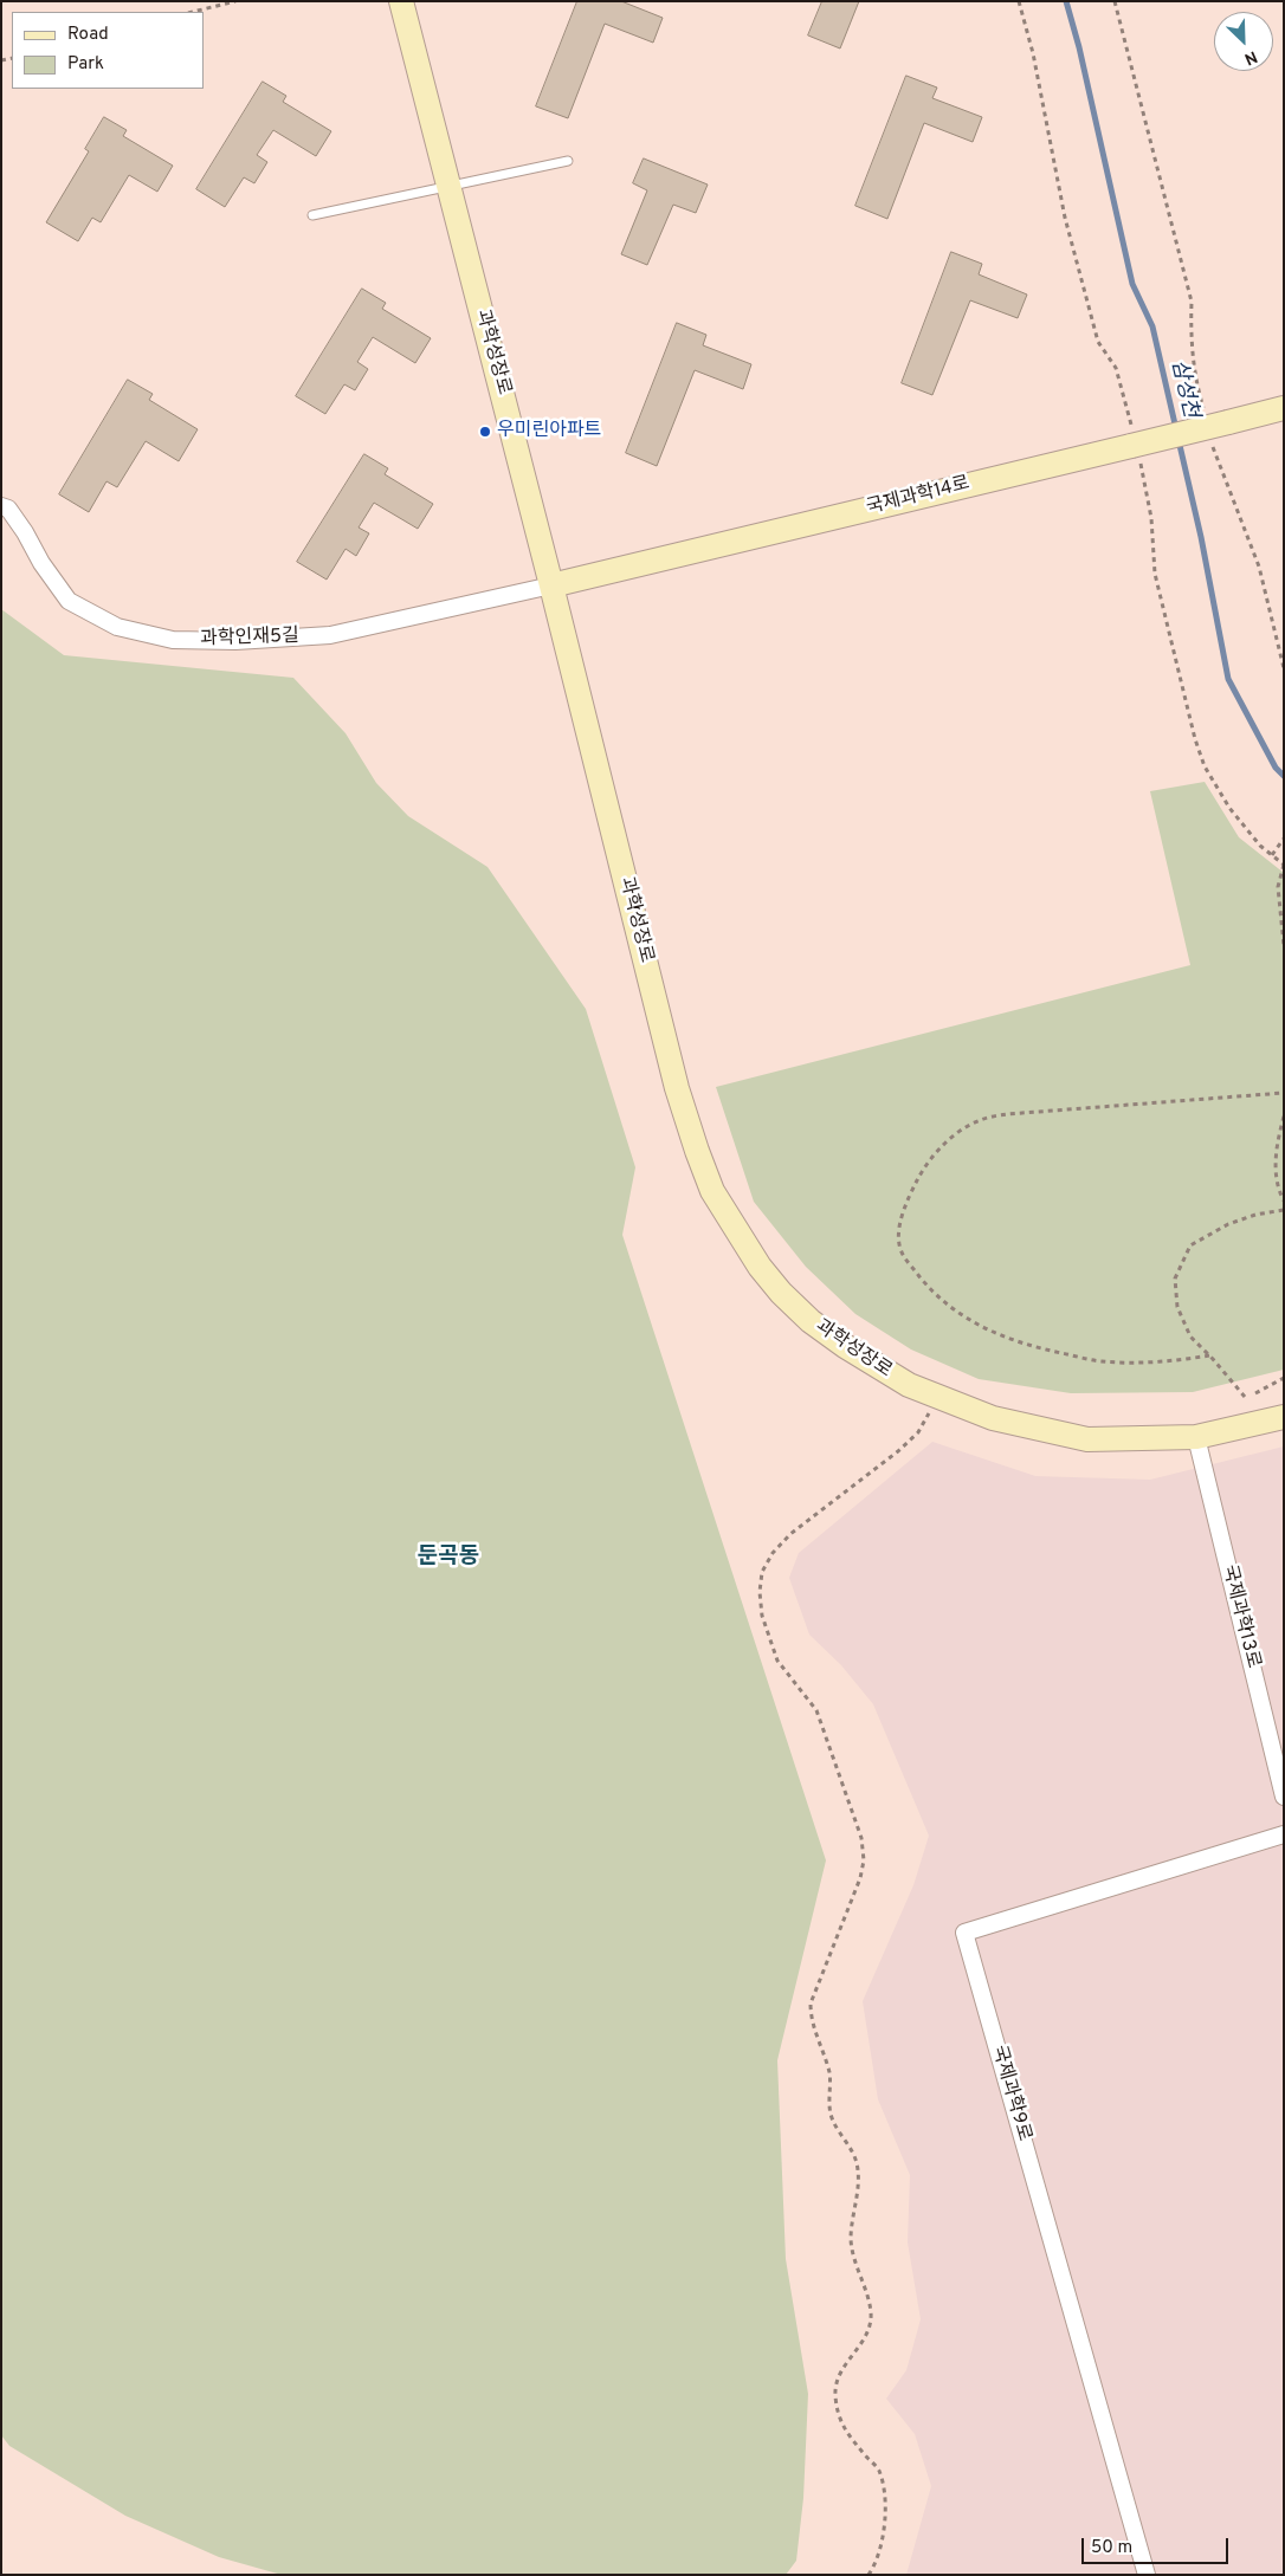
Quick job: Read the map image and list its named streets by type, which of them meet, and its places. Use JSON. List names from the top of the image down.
{
  "streets": {
    "street": [
      "과학성장로",
      "국제과학14로",
      "과학인재5길",
      "국제과학13로",
      "국제과학9로"
    ]
  },
  "crossings": [
    ["과학성장로", "국제과학14로"],
    ["과학성장로", "과학인재5길"],
    ["과학성장로", "국제과학13로"],
    ["국제과학14로", "과학인재5길"]
  ],
  "districts": ["둔곡동"],
  "water": ["삼성천"],
  "places": ["우미린아파트"],
  "legend": ["Road", "Park"],
  "scale_bar": "50 m",
  "north": "bottom right"
}
